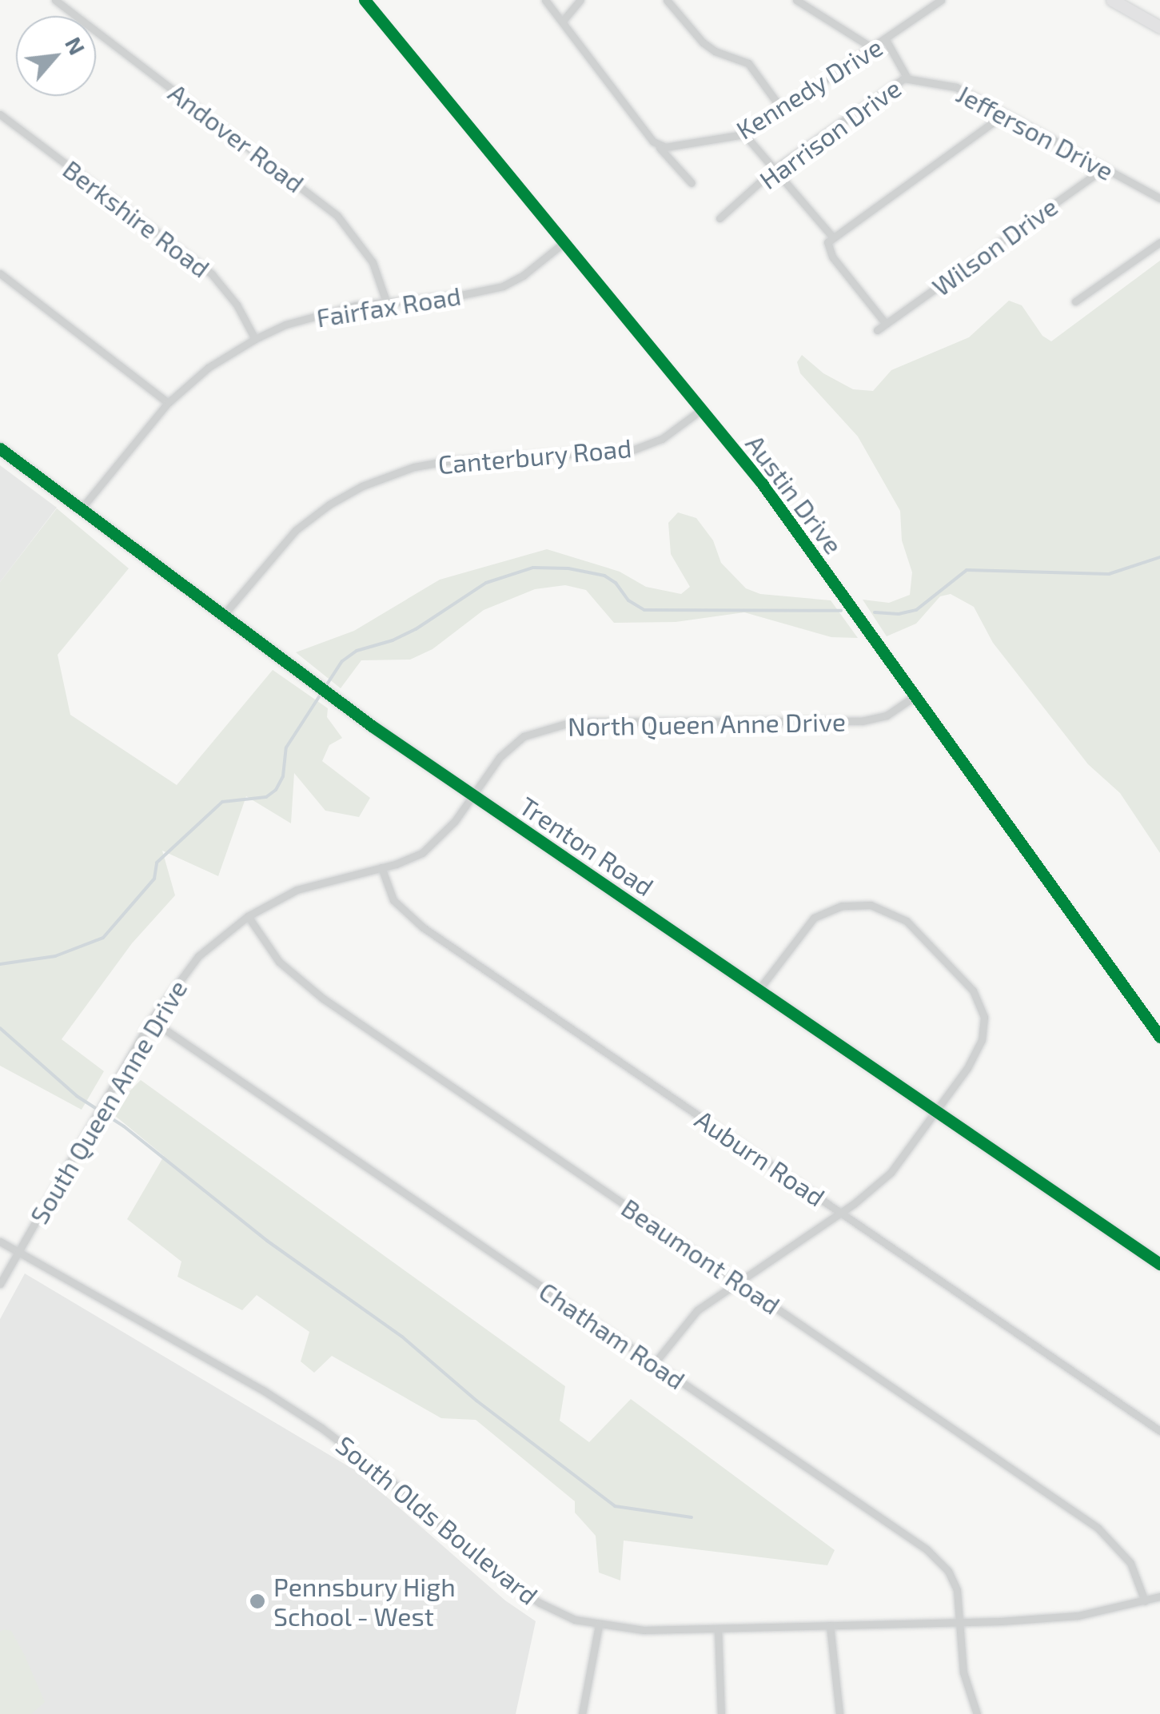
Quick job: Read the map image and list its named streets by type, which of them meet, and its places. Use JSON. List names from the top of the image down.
{
  "streets": {
    "main road": ["Trenton Road"],
    "street": [
      "Kennedy Drive",
      "Jefferson Drive",
      "Harrison Drive",
      "Andover Road",
      "Berkshire Road",
      "Wilson Drive",
      "Fairfax Road",
      "Canterbury Road",
      "Austin Drive",
      "North Queen Anne Drive",
      "South Queen Anne Drive",
      "Auburn Road",
      "Beaumont Road",
      "Chatham Road",
      "South Olds Boulevard"
    ]
  },
  "crossings": [
    ["Kennedy Drive", "Harrison Drive"],
    ["Jefferson Drive", "Harrison Drive"],
    ["Jefferson Drive", "Wilson Drive"],
    ["Andover Road", "Fairfax Road"],
    ["Berkshire Road", "Fairfax Road"],
    ["Fairfax Road", "Austin Drive"],
    ["Fairfax Road", "Trenton Road"],
    ["Canterbury Road", "Austin Drive"],
    ["Canterbury Road", "Trenton Road"],
    ["Austin Drive", "North Queen Anne Drive"],
    ["North Queen Anne Drive", "Trenton Road"],
    ["North Queen Anne Drive", "South Queen Anne Drive"],
    ["Trenton Road", "South Queen Anne Drive"],
    ["South Queen Anne Drive", "Auburn Road"],
    ["South Queen Anne Drive", "Beaumont Road"],
    ["South Queen Anne Drive", "Chatham Road"],
    ["South Queen Anne Drive", "South Olds Boulevard"],
    ["Beaumont Road", "South Olds Boulevard"],
    ["Chatham Road", "South Olds Boulevard"]
  ],
  "places": ["Pennsbury High School - West"],
  "north": "top right"
}
